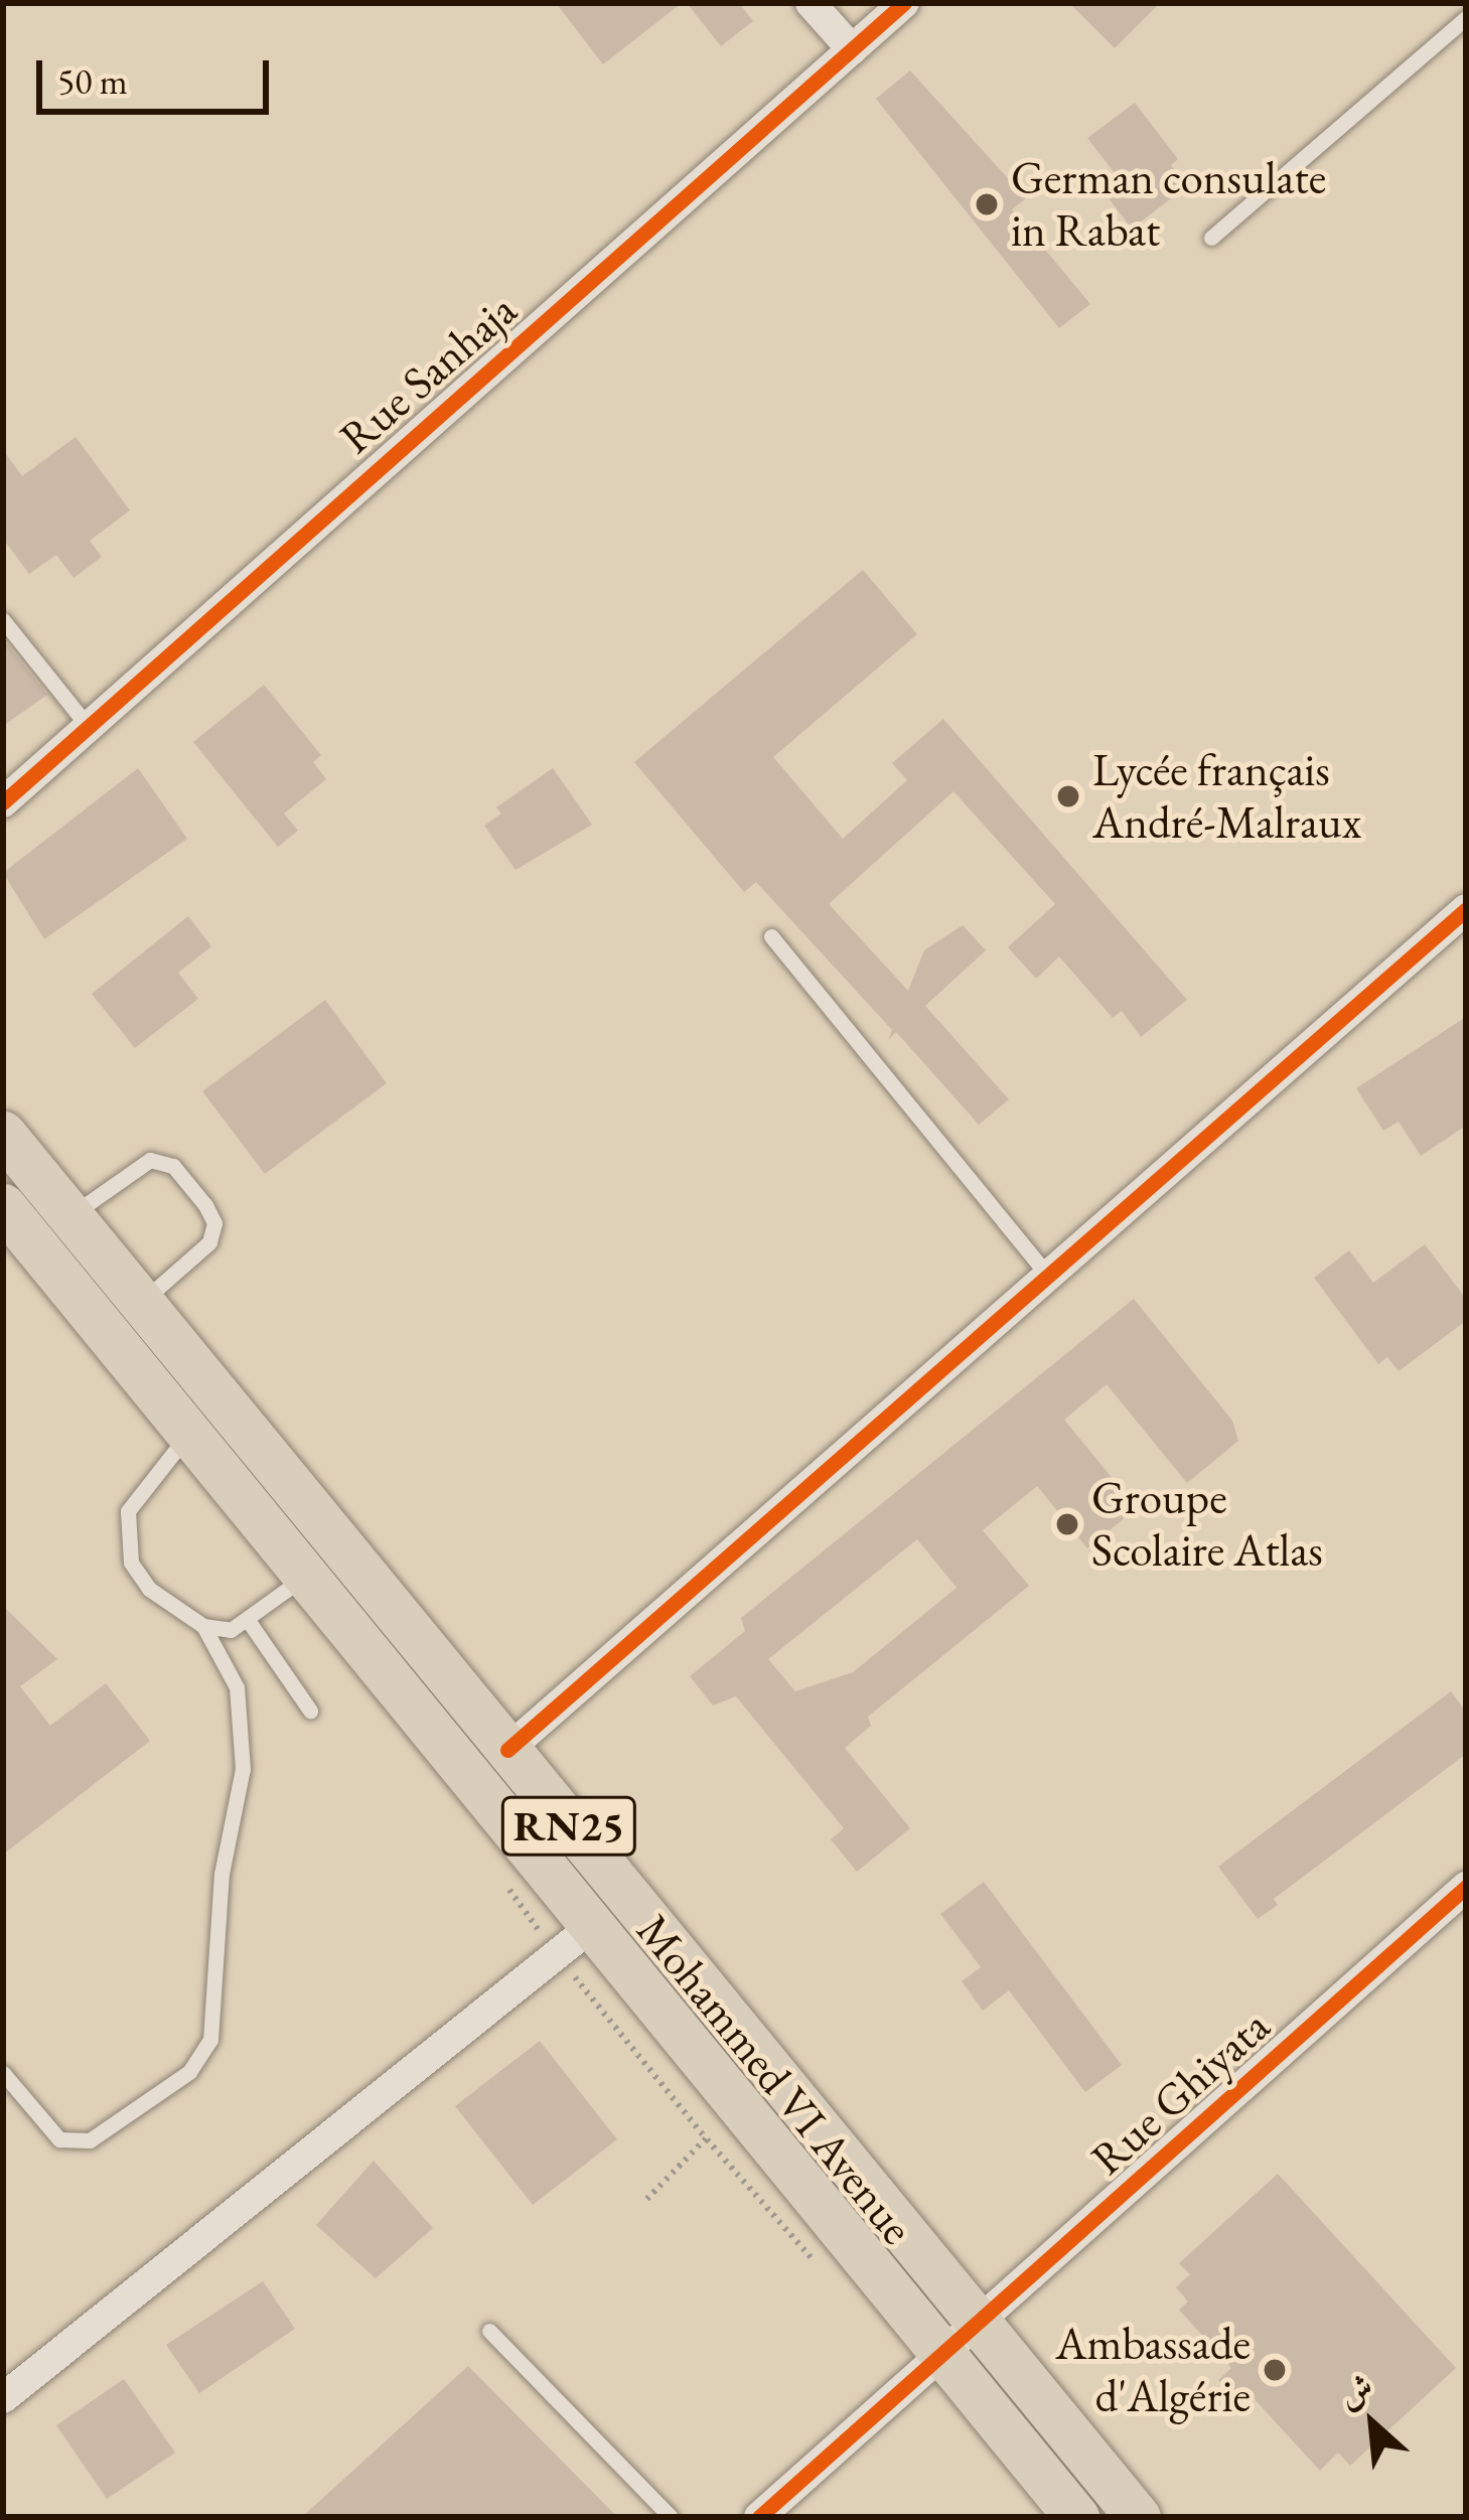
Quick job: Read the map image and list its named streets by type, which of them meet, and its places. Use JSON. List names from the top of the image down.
{
  "streets": {
    "main road": ["RN25", "Mohammed VI Avenue"],
    "street": ["Rue Sanhaja", "Rue Ghiyata"]
  },
  "crossings": [
    ["RN25", "Mohammed VI Avenue"],
    ["RN25", "Rue Ghiyata"],
    ["Mohammed VI Avenue", "Rue Ghiyata"]
  ],
  "places": [
    "German consulate in Rabat",
    "Lycée français André-Malraux",
    "Groupe Scolaire Atlas",
    "Ambassade d'Algérie"
  ],
  "scale_bar": "50 m",
  "north": "top left"
}
